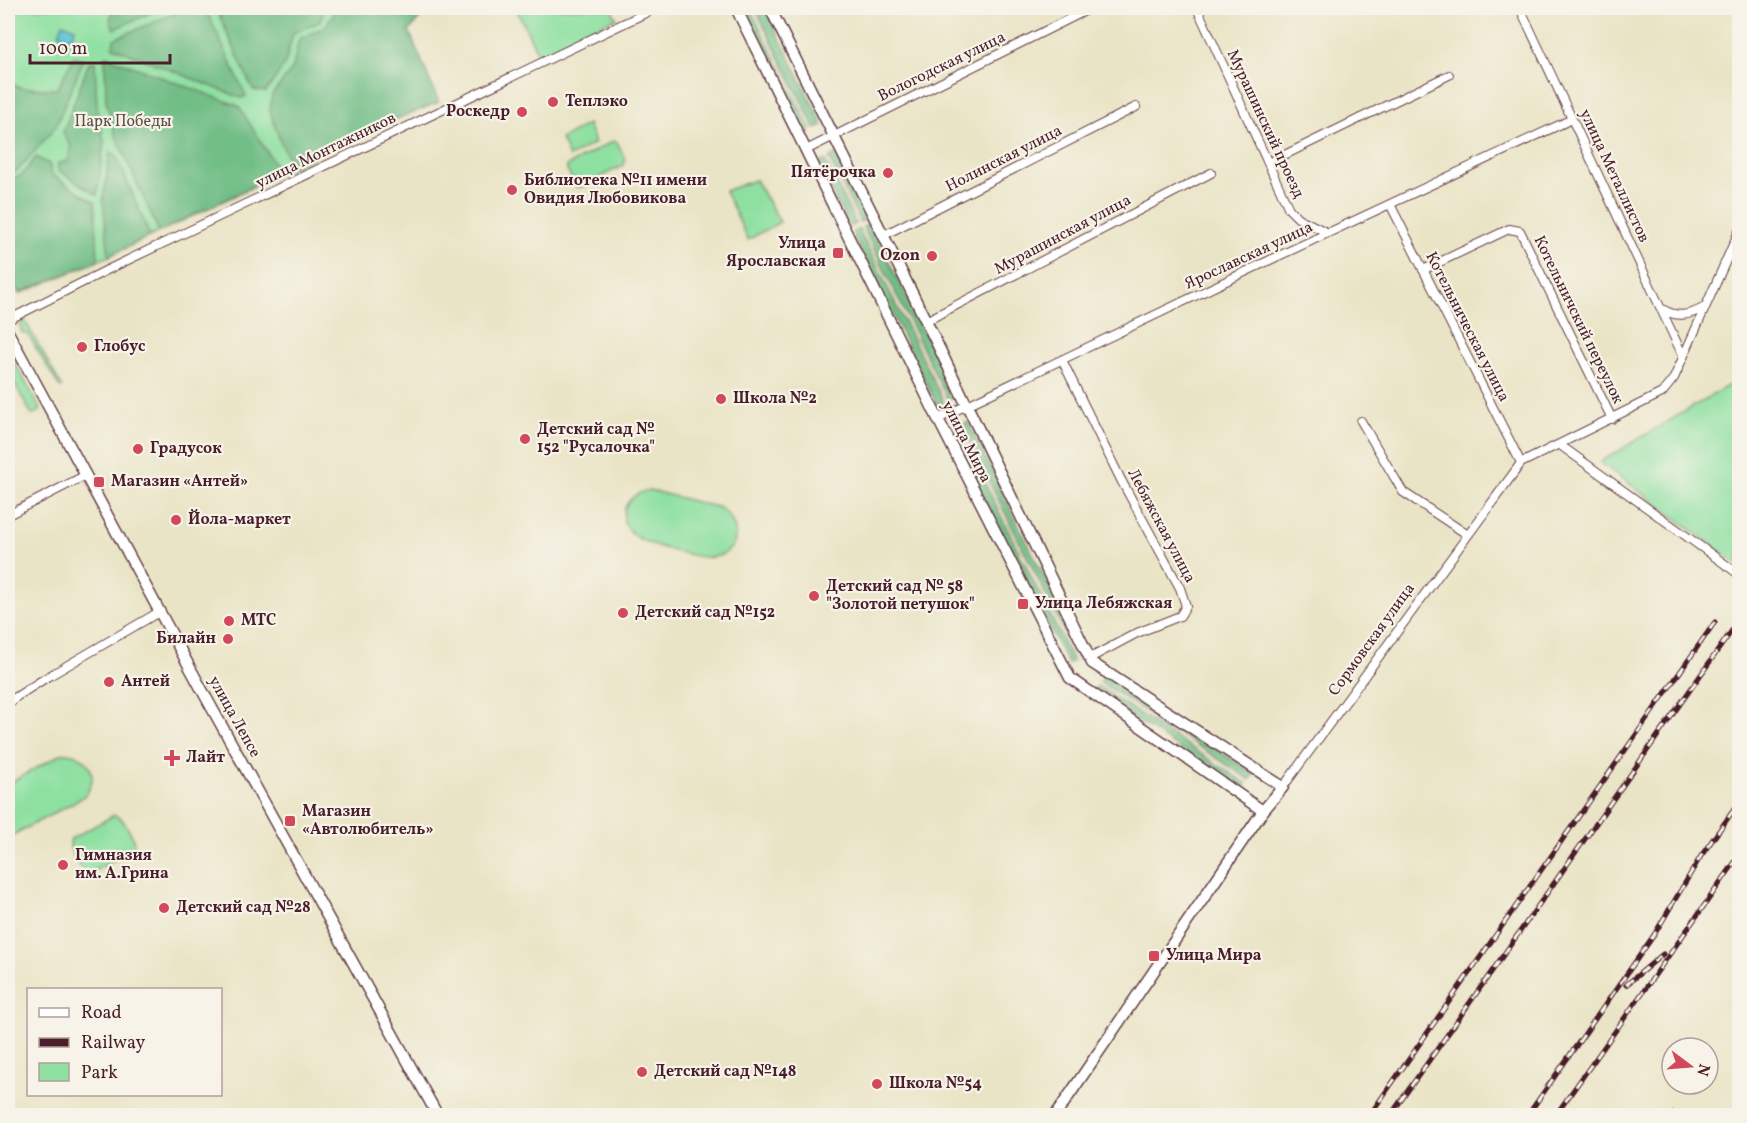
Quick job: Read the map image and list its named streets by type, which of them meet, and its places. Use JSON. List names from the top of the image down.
{
  "streets": {
    "street": [
      "Вологодская улица",
      "Мурашинский проезд",
      "улица Монтажников",
      "Нолинская улица",
      "улица Металлистов",
      "Мурашинская улица",
      "Ярославская улица",
      "Котельничский переулок",
      "Котельническая улица",
      "улица Мира",
      "Лебяжская улица",
      "Сормовская улица",
      "улица Лепсе"
    ]
  },
  "crossings": [
    ["Вологодская улица", "улица Мира"],
    ["Мурашинский проезд", "Ярославская улица"],
    ["Нолинская улица", "улица Мира"],
    ["улица Металлистов", "Ярославская улица"],
    ["улица Металлистов", "Сормовская улица"],
    ["Мурашинская улица", "улица Мира"],
    ["Ярославская улица", "Котельническая улица"],
    ["Ярославская улица", "улица Мира"],
    ["Ярославская улица", "Лебяжская улица"],
    ["Котельничский переулок", "Котельническая улица"],
    ["Котельничский переулок", "Сормовская улица"],
    ["Котельническая улица", "Сормовская улица"],
    ["улица Мира", "Лебяжская улица"],
    ["улица Мира", "Сормовская улица"]
  ],
  "parks": ["Парк Победы"],
  "places": {
    "other": [
      "Теплэко",
      "Роскедр",
      "Пятёрочка",
      "Библиотека №11 имени Овидия Любовикова",
      "Ozon",
      "Глобус",
      "Школа №2",
      "Детский сад № 152 \"Русалочка\"",
      "Градусок",
      "Йола-маркет",
      "Детский сад № 58 \"Золотой петушок\"",
      "Детский сад №152",
      "МТС",
      "Билайн",
      "Антей",
      "Гимназия им. А.Грина",
      "Детский сад №28",
      "Детский сад №148",
      "Школа №54"
    ],
    "transit": [
      "Улица Ярославская",
      "Магазин «Антей»",
      "Улица Лебяжская",
      "Магазин «Автолюбитель»",
      "Улица Мира"
    ],
    "health": ["Лайт"]
  },
  "legend": ["Road", "Railway", "Park"],
  "scale_bar": "100 m",
  "north": "right"
}
